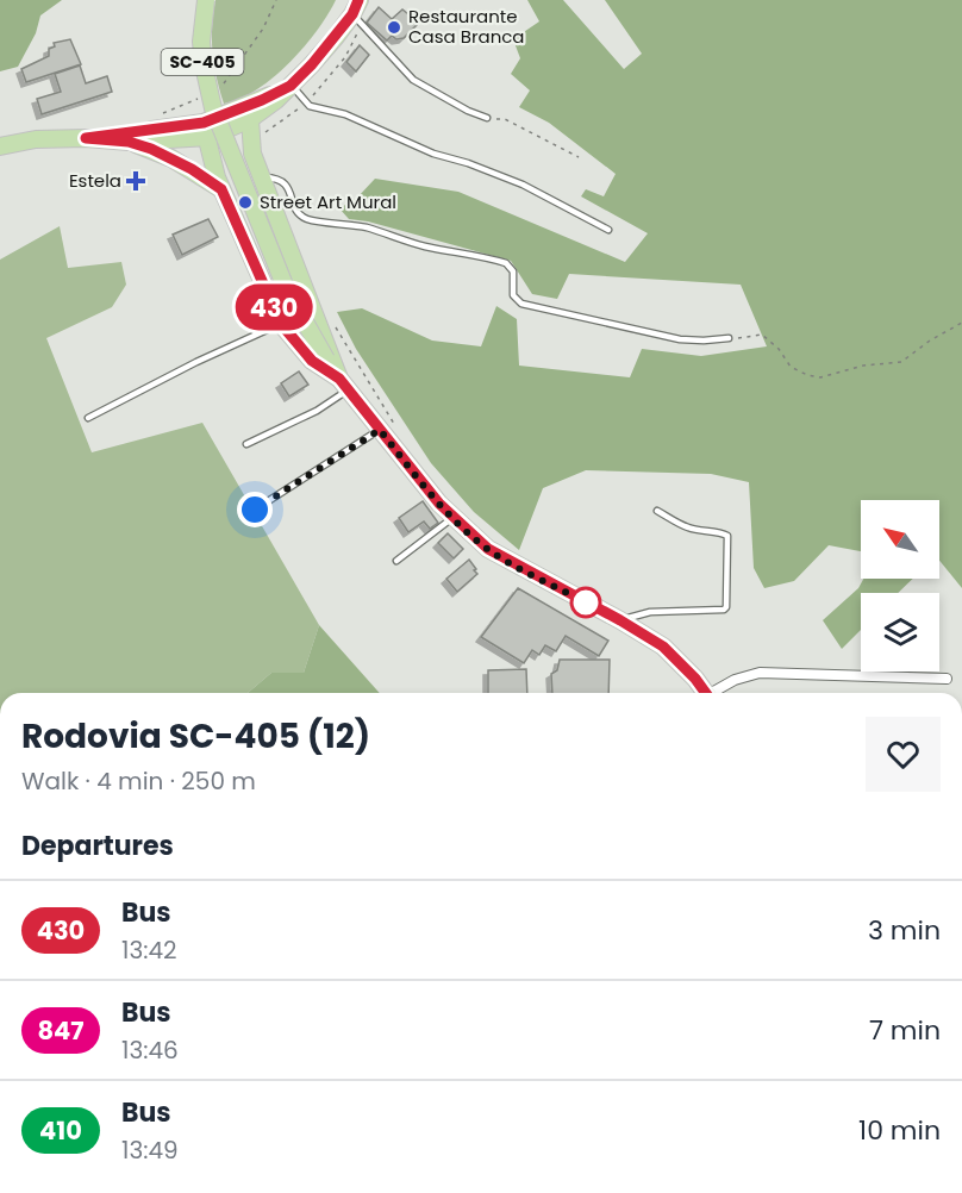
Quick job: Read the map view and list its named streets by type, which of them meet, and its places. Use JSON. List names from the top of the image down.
{
  "streets": {
    "main road": ["SC-405"]
  },
  "places": {
    "other": ["Restaurante Casa Branca", "Street Art Mural"],
    "health": ["Estela"]
  },
  "lines": ["bus line 430"],
  "north": "top left",
  "page": {
    "on_map": "430",
    "heading": [
      ["Rodovia SC-405 (12)", "Walk · 4 min · 250 m"],
      "Departures"
    ],
    "list": [
      {
        "mark": "430",
        "name": "Bus",
        "note": "13:42",
        "value": "3 min"
      },
      {
        "mark": "847",
        "name": "Bus",
        "note": "13:46",
        "value": "7 min"
      },
      {
        "mark": "410",
        "name": "Bus",
        "note": "13:49",
        "value": "10 min"
      }
    ]
  }
}
